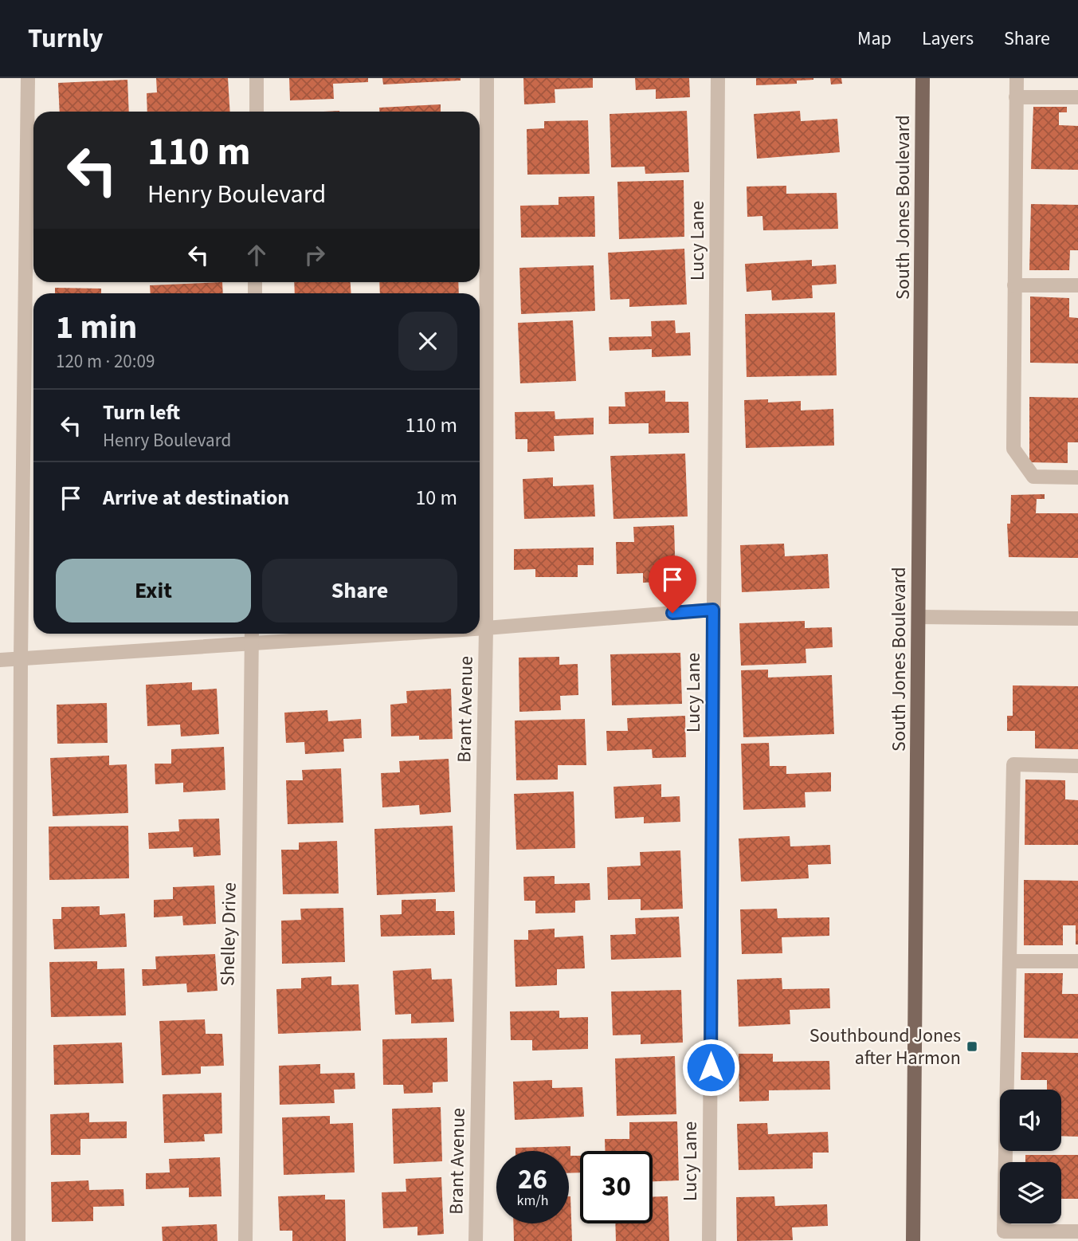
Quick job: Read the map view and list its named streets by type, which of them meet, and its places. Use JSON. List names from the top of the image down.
{
  "streets": {
    "main road": ["South Jones Boulevard"],
    "street": ["Lucy Lane", "Brant Avenue", "Shelley Drive"]
  },
  "places": {
    "transit": ["Southbound Jones after Harmon"]
  },
  "page": {
    "header": "Turnly",
    "nav": ["Map", "Layers", "Share"],
    "turn": ["110 m", "Henry Boulevard"],
    "heading": ["1 min", "120 m · 20:09"],
    "list": [
      {
        "name": "Turn left",
        "note": "Henry Boulevard",
        "value": "110 m"
      },
      {
        "name": "Arrive at destination",
        "value": "10 m"
      }
    ],
    "buttons": ["Exit", "Share"],
    "speed": "26 km/h",
    "limit": "30"
  }
}
